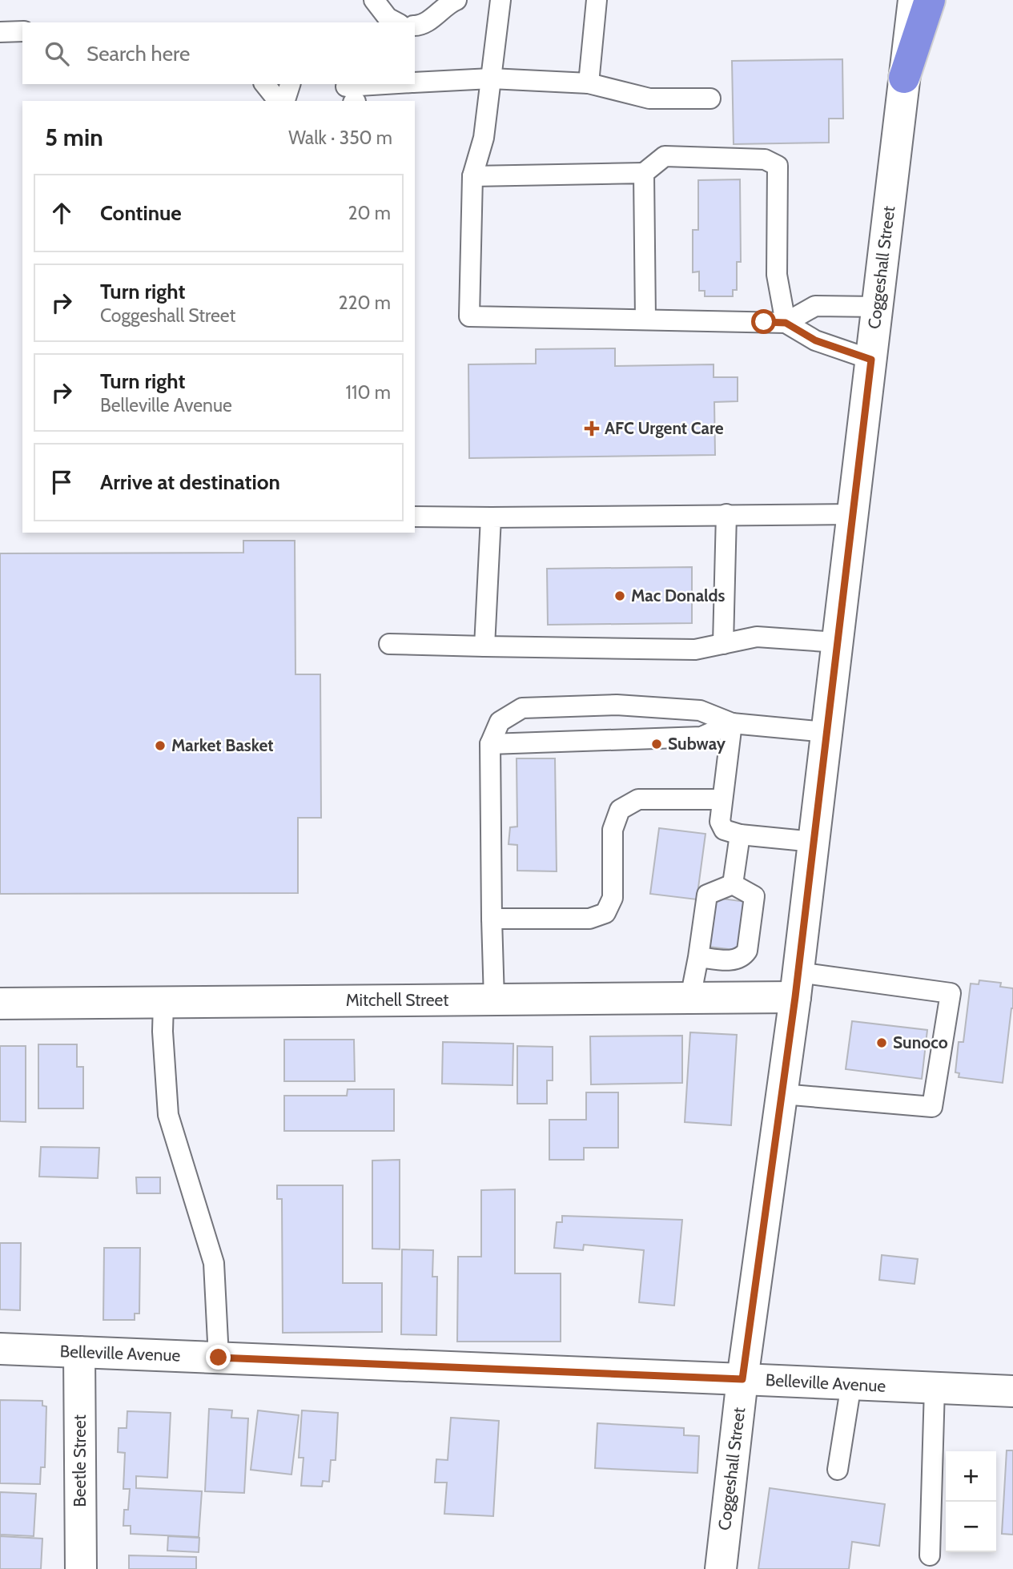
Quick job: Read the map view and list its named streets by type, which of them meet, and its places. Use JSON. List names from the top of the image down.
{
  "streets": {
    "main road": [
      "Coggeshall Street",
      "Mitchell Street",
      "Belleville Avenue",
      "Beetle Street"
    ]
  },
  "crossings": [
    ["Coggeshall Street", "Mitchell Street"],
    ["Coggeshall Street", "Belleville Avenue"],
    ["Belleville Avenue", "Beetle Street"]
  ],
  "places": {
    "health": ["AFC Urgent Care"],
    "other": [
      "Mac Donalds",
      "Subway",
      "Market Basket",
      "Sunoco"
    ]
  },
  "page": {
    "search": "Search here",
    "heading": ["5 min", "Walk · 350 m"],
    "list": [
      ["Continue", "20 m"],
      ["Turn right", "Coggeshall Street", "220 m"],
      ["Turn right", "Belleville Avenue", "110 m"],
      "Arrive at destination"
    ],
    "map_buttons": ["+", "−"]
  }
}
